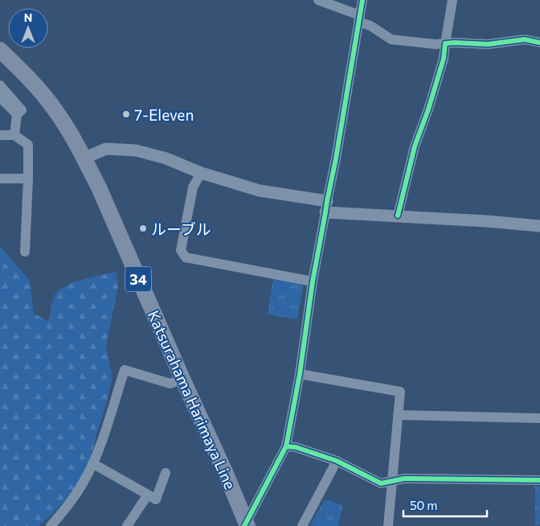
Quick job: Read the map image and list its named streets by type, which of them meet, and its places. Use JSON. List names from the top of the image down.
{
  "streets": {
    "main road": ["34", "Katsurahama Harimaya Line"]
  },
  "places": ["7-Eleven", "ルーブル"],
  "scale_bar": "50 m",
  "north": "top"
}
